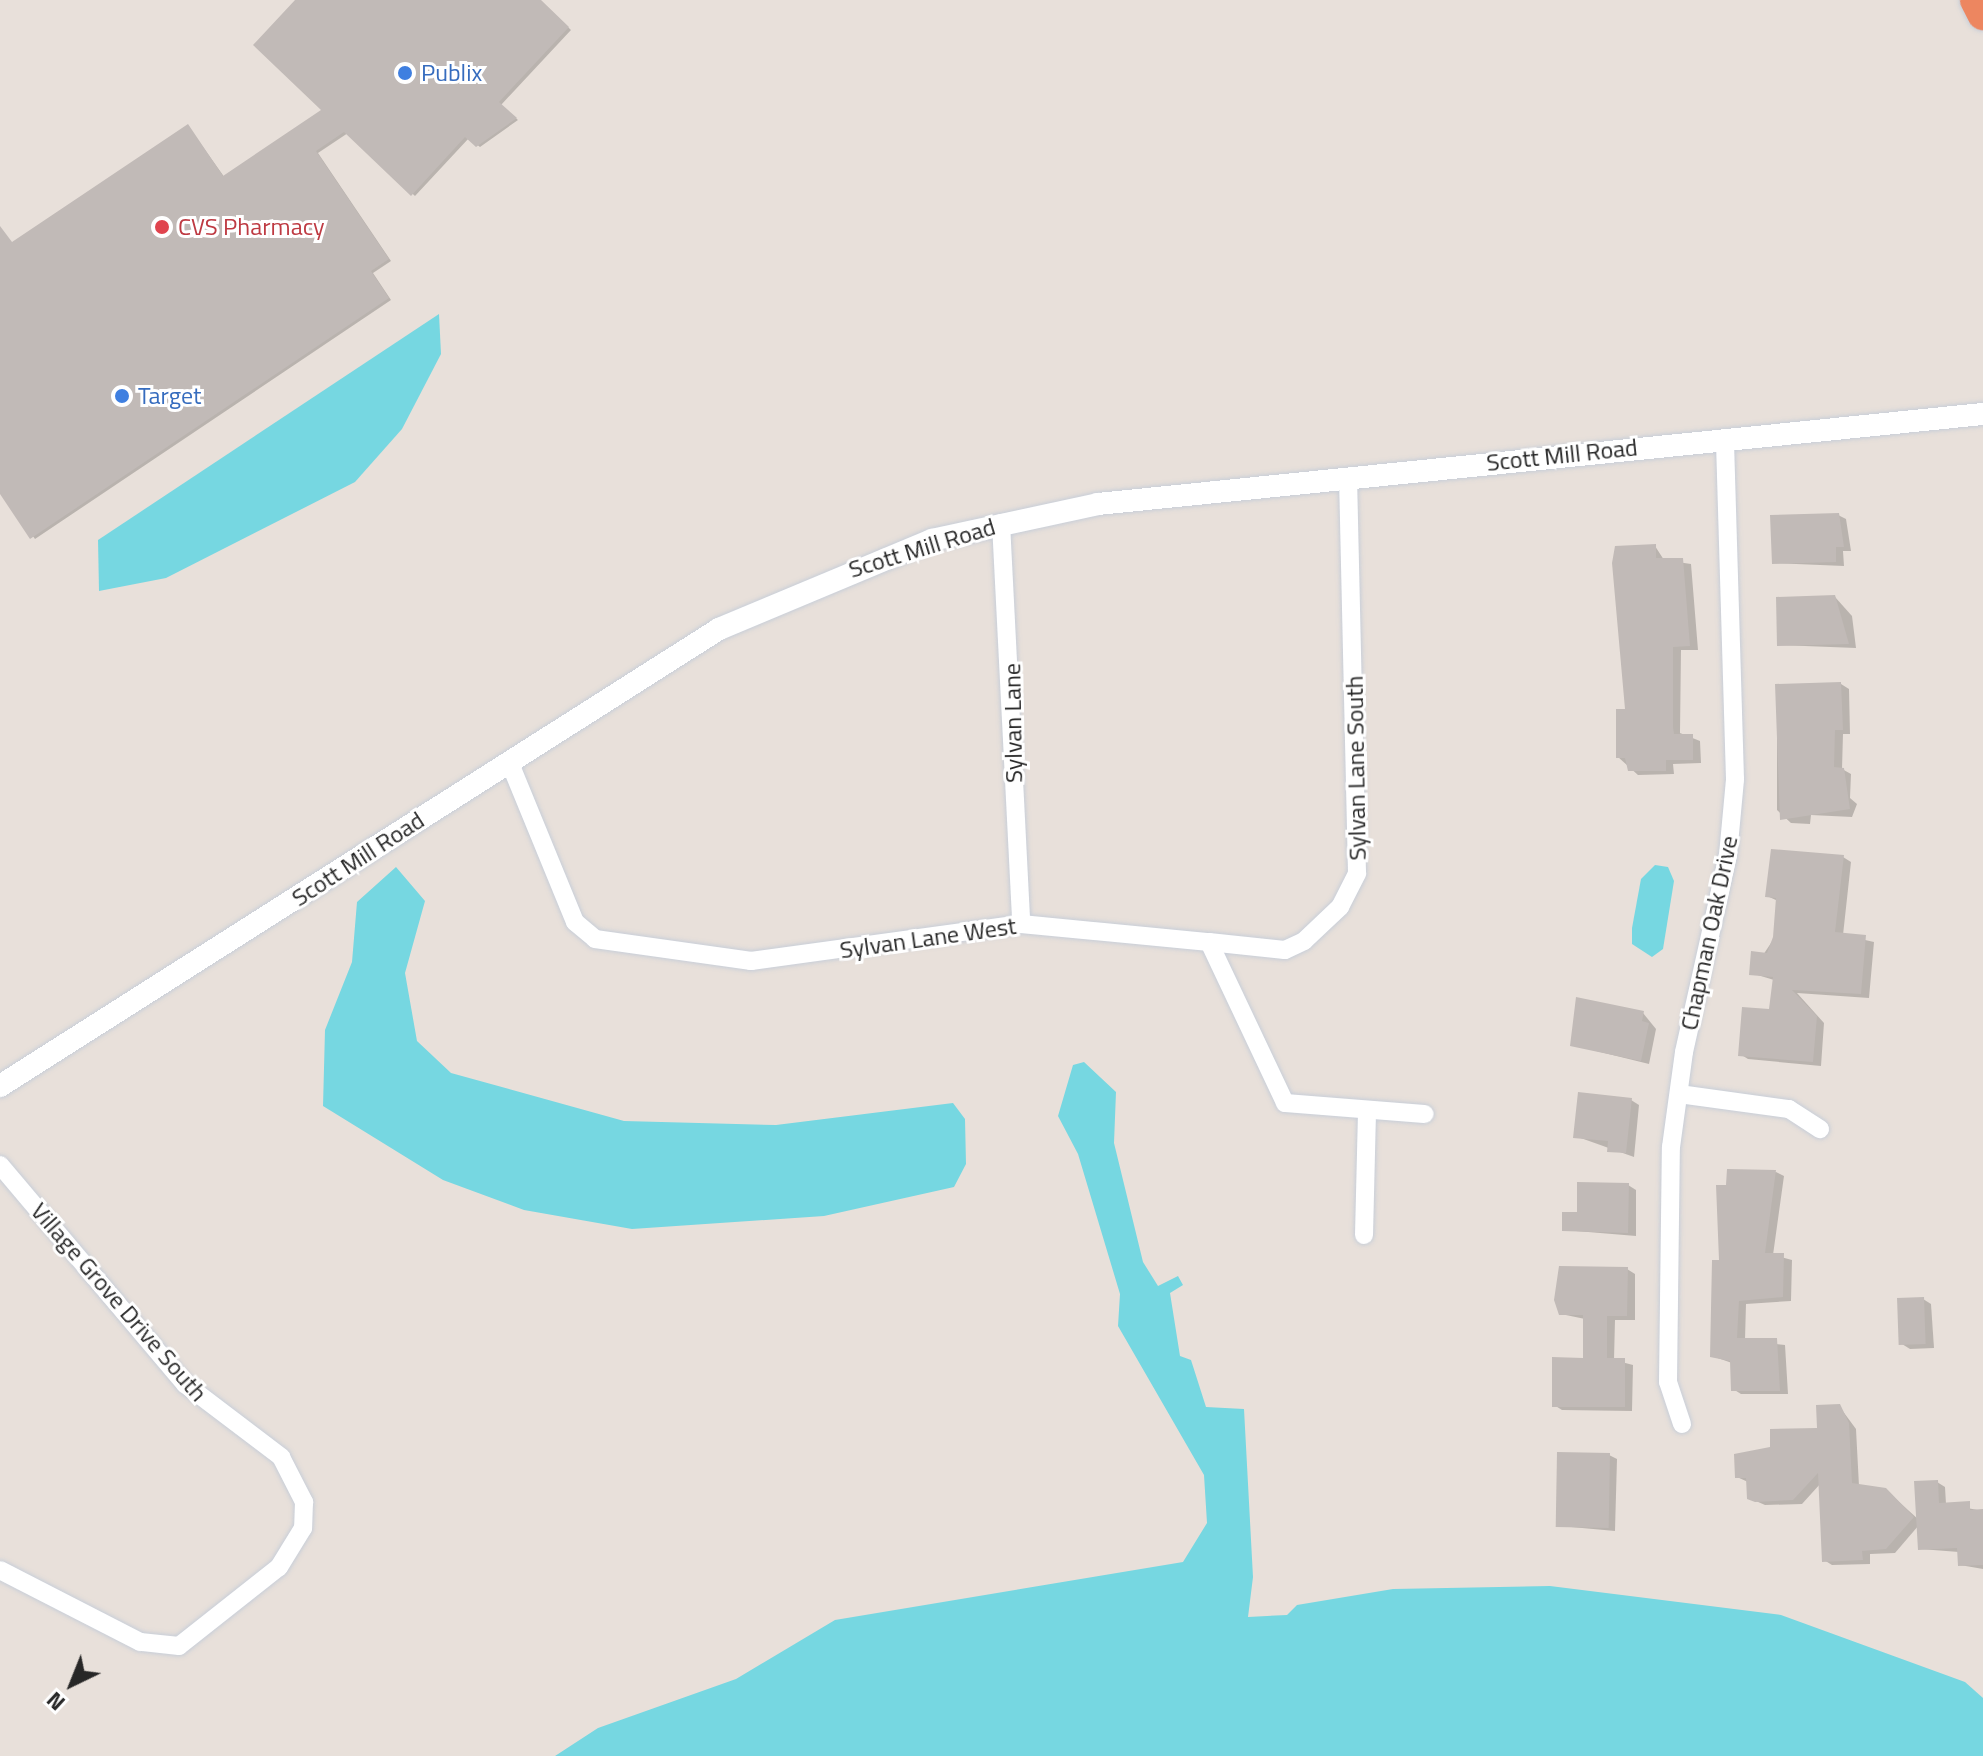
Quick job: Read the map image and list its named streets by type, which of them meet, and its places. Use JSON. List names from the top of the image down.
{
  "streets": {
    "street": [
      "Scott Mill Road",
      "Sylvan Lane",
      "Sylvan Lane South",
      "Chapman Oak Drive",
      "Sylvan Lane West",
      "Village Grove Drive South"
    ]
  },
  "crossings": [
    ["Scott Mill Road", "Sylvan Lane"],
    ["Scott Mill Road", "Sylvan Lane South"],
    ["Scott Mill Road", "Chapman Oak Drive"],
    ["Scott Mill Road", "Sylvan Lane West"],
    ["Sylvan Lane", "Sylvan Lane West"],
    ["Sylvan Lane South", "Sylvan Lane West"]
  ],
  "places": ["Publix", "CVS Pharmacy", "Target"],
  "north": "bottom left"
}
